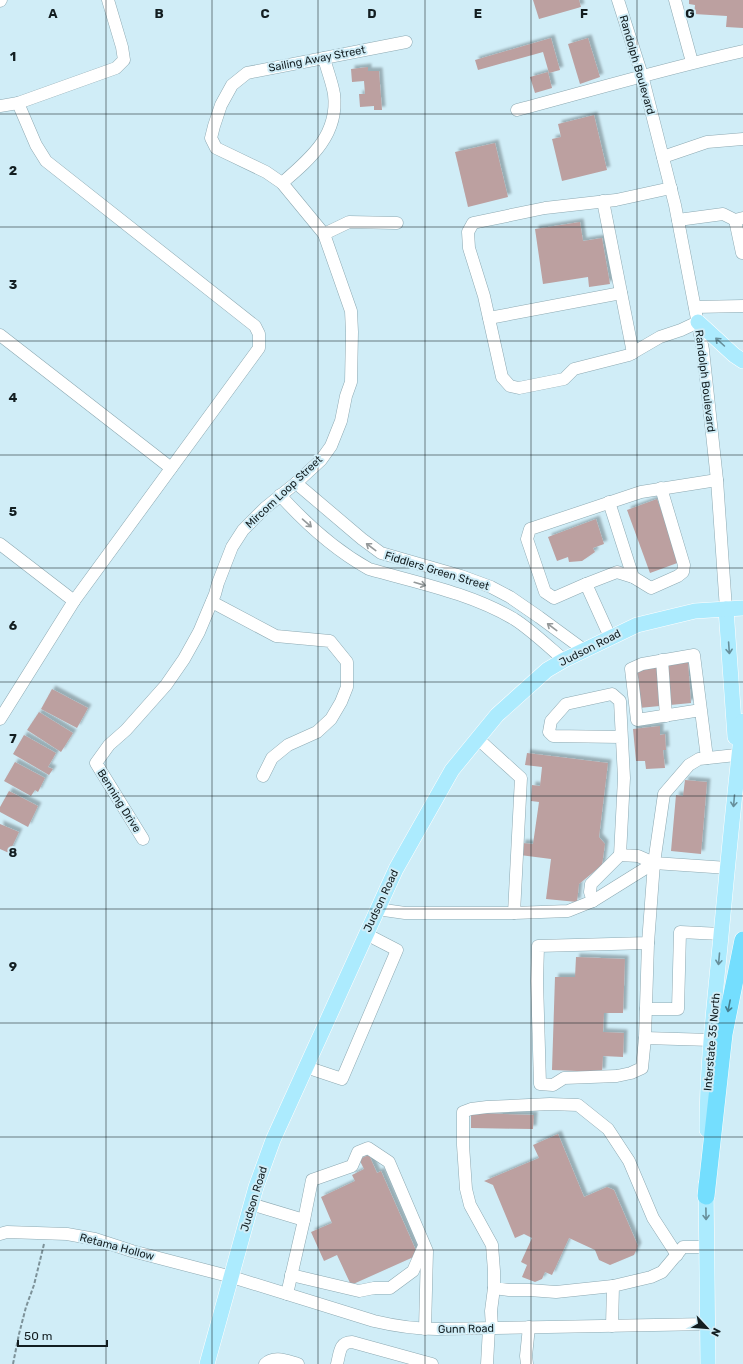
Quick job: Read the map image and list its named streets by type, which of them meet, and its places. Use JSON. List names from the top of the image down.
{
  "streets": {
    "main road": ["Randolph Boulevard", "Judson Road", "Interstate 35 North"],
    "street": [
      "Sailing Away Street",
      "Mircom Loop Street",
      "Fiddlers Green Street",
      "Benning Drive",
      "Retama Hollow",
      "Gunn Road"
    ]
  },
  "crossings": [
    ["Sailing Away Street", "Mircom Loop Street"],
    ["Randolph Boulevard", "Judson Road"],
    ["Randolph Boulevard", "Interstate 35 North"],
    ["Mircom Loop Street", "Fiddlers Green Street"],
    ["Mircom Loop Street", "Benning Drive"],
    ["Fiddlers Green Street", "Judson Road"],
    ["Judson Road", "Retama Hollow"],
    ["Judson Road", "Gunn Road"],
    ["Interstate 35 North", "Gunn Road"],
    ["Retama Hollow", "Gunn Road"]
  ],
  "one_way": ["Interstate 35 North"],
  "scale_bar": "50 m",
  "north": "bottom right",
  "grid": {
    "columns": [
      "A",
      "B",
      "C",
      "D",
      "E",
      "F",
      "G"
    ],
    "rows": [
      "1",
      "2",
      "3",
      "4",
      "5",
      "6",
      "7",
      "8",
      "9"
    ]
  }
}
